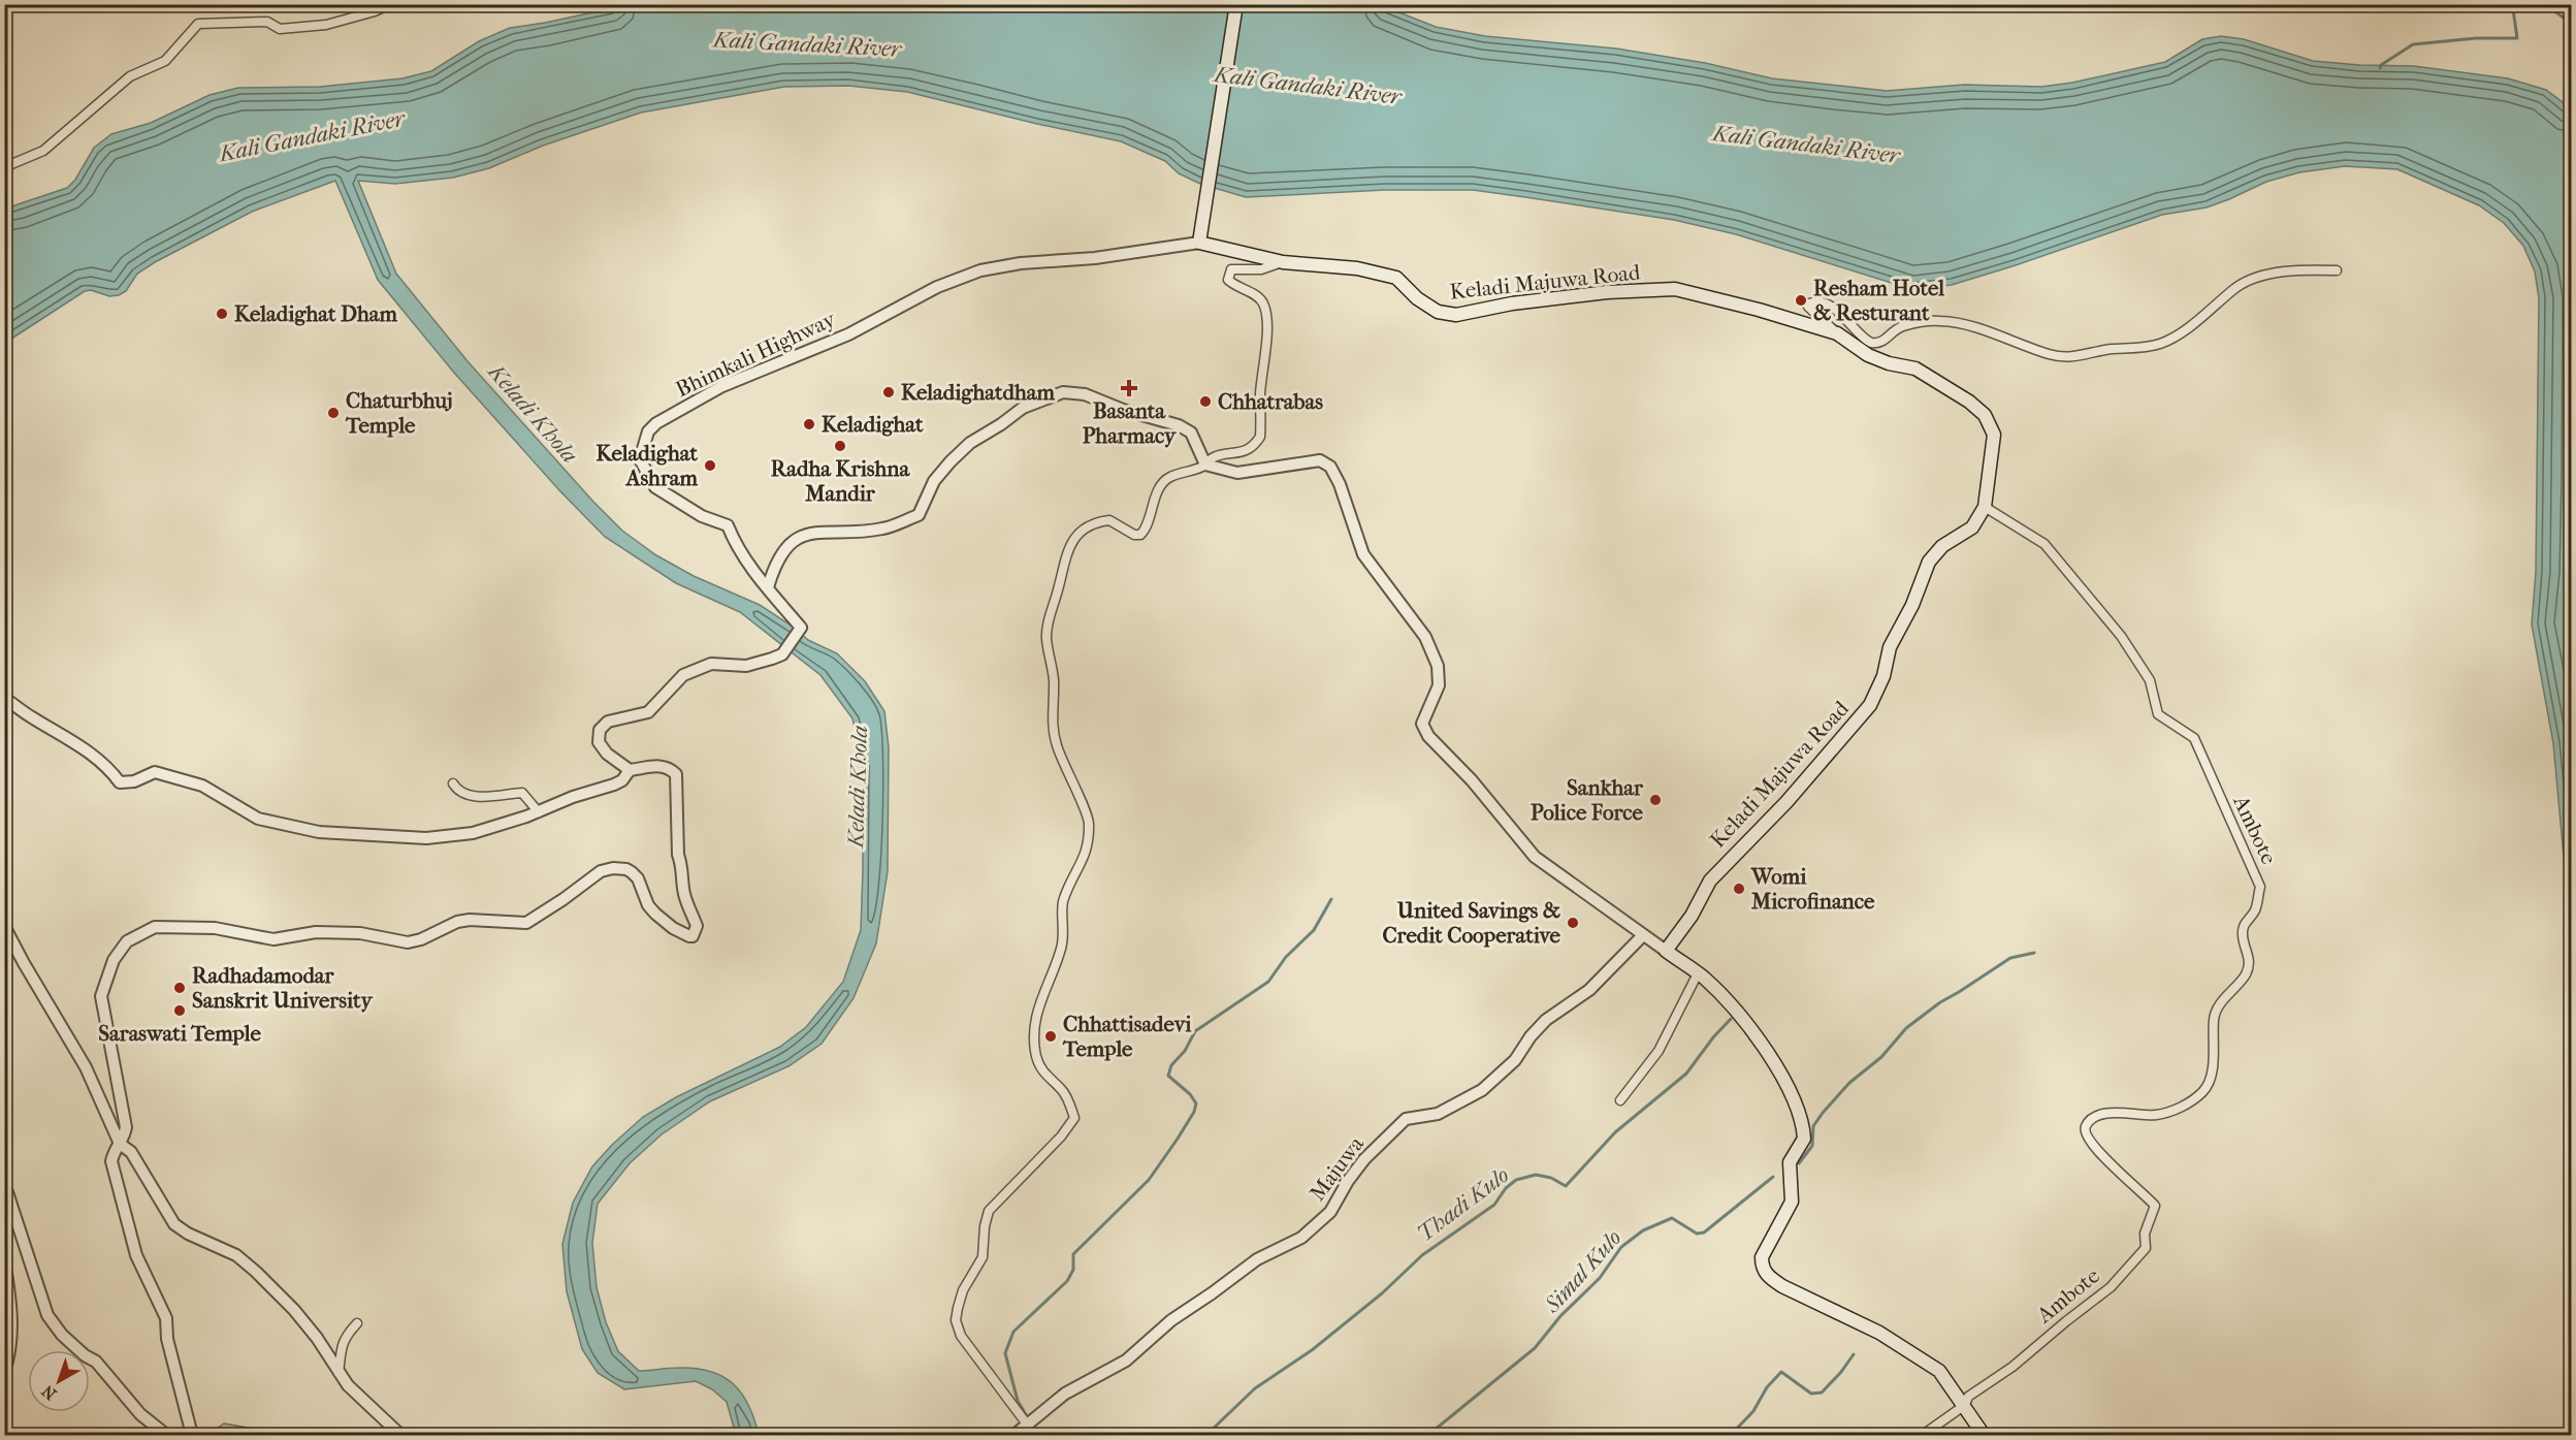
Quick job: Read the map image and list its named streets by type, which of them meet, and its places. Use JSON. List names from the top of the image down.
{
  "streets": {
    "main road": ["Keladi Majuwa Road"],
    "street": ["Bhimkali Highway", "Ambote", "Majuwa"]
  },
  "crossings": [
    ["Keladi Majuwa Road", "Bhimkali Highway"],
    ["Keladi Majuwa Road", "Ambote"]
  ],
  "water": [
    "Kali Gandaki River",
    "Keladi Khola",
    "Thadi Kulo",
    "Simal Kulo"
  ],
  "places": {
    "other": [
      "Resham Hotel & Resturant",
      "Keladighat Dham",
      "Keladighatdham",
      "Chhatrabas",
      "Chaturbhuj Temple",
      "Keladighat",
      "Radha Krishna Mandir",
      "Keladighat Ashram",
      "Sankhar Police Force",
      "Womi Microfinance",
      "United Savings & Credit Cooperative",
      "Radhadamodar Sanskrit University",
      "Saraswati Temple",
      "Chhattisadevi Temple"
    ],
    "health": ["Basanta Pharmacy"]
  },
  "north": "bottom left"
}
